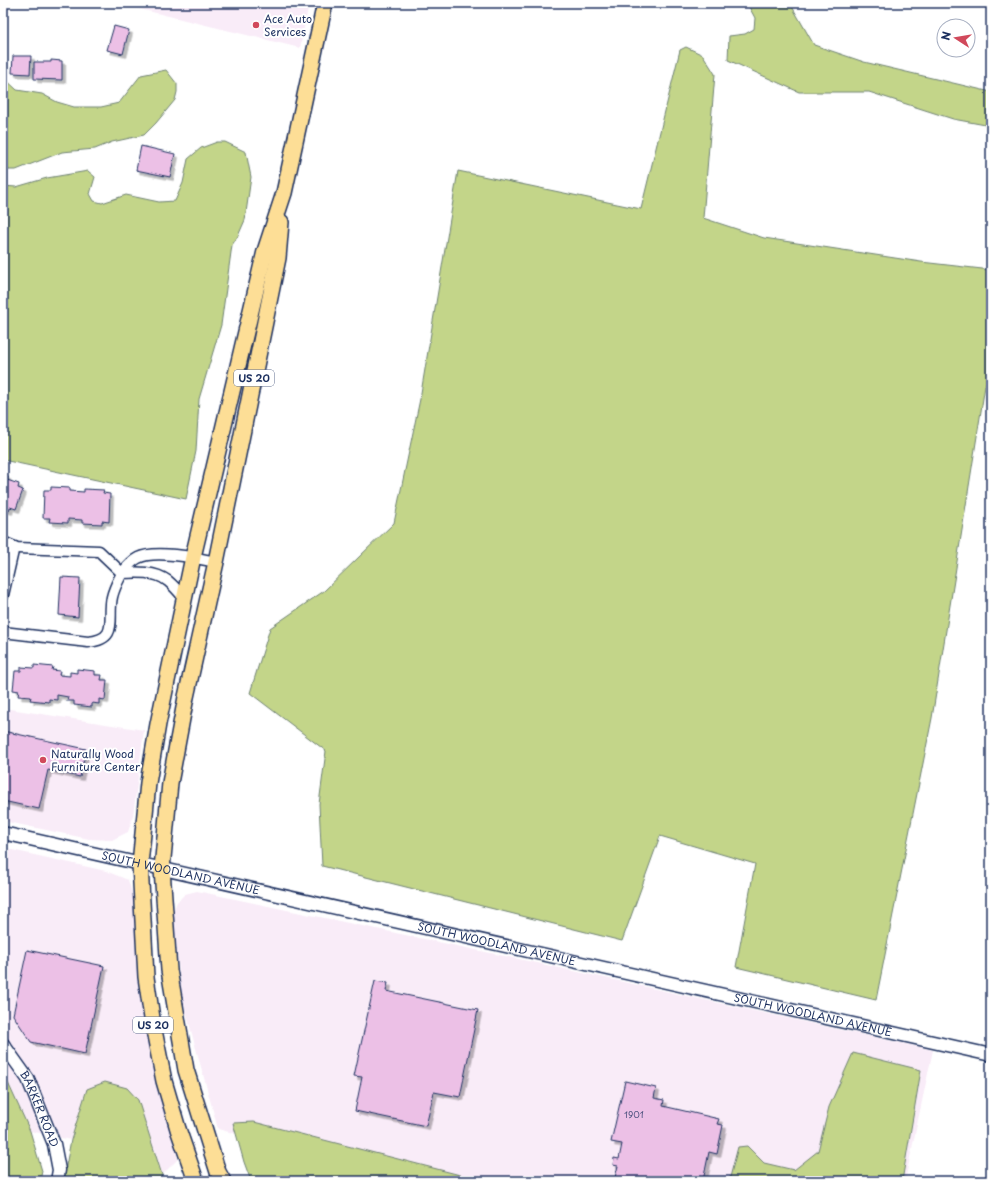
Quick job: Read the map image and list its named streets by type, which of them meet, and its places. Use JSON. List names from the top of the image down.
{
  "streets": {
    "main road": ["US 20"],
    "street": ["SOUTH WOODLAND AVENUE", "BARKER ROAD"]
  },
  "crossings": [
    ["US 20", "SOUTH WOODLAND AVENUE"]
  ],
  "places": ["Ace Auto Services", "Naturally Wood Furniture Center"],
  "house_numbers": ["1901"],
  "north": "left"
}
